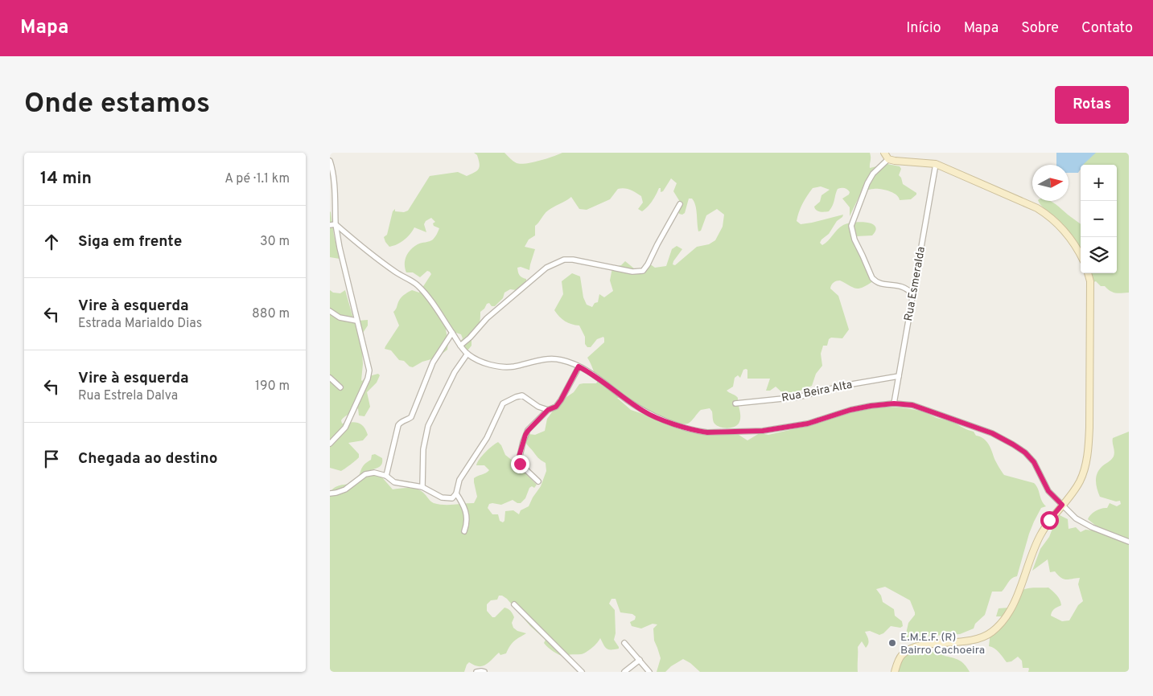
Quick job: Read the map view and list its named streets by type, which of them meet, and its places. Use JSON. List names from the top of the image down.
{
  "streets": {
    "street": ["Rua Esmeralda", "Rua Beira Alta"]
  },
  "crossings": [
    ["Rua Esmeralda", "Rua Beira Alta"]
  ],
  "places": ["E.M.E.F. (R) Bairro Cachoeira"],
  "north": "right",
  "page": {
    "header": "Mapa",
    "nav": [
      "Início",
      "Mapa",
      "Sobre",
      "Contato"
    ],
    "buttons": "Rotas",
    "title": "Onde estamos",
    "heading": ["14 min", "A pé · 1.1 km"],
    "map_buttons": ["+", "−"],
    "list": [
      ["Siga em frente", "30 m"],
      ["Vire à esquerda", "Estrada Marialdo Dias", "880 m"],
      ["Vire à esquerda", "Rua Estrela Dalva", "190 m"],
      "Chegada ao destino"
    ]
  }
}
